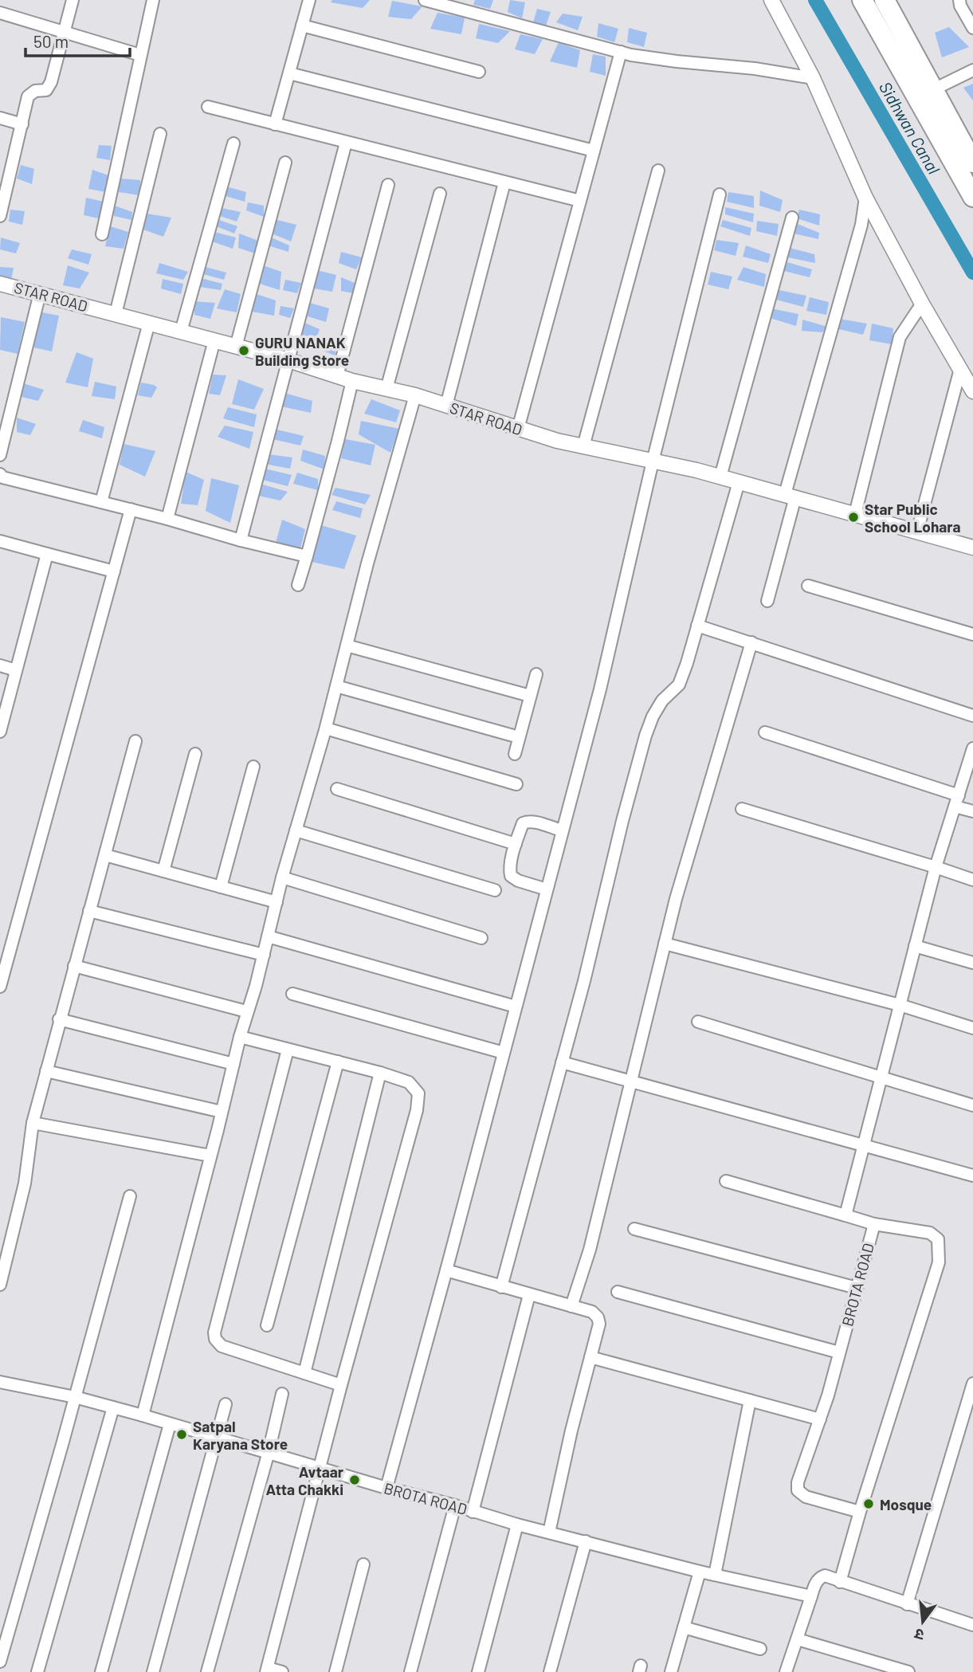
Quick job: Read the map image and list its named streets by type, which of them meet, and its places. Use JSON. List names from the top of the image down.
{
  "streets": {
    "street": ["STAR ROAD", "BROTA ROAD"]
  },
  "water": ["Sidhwan Canal"],
  "places": [
    "GURU NANAK Building Store",
    "Star Public School Lohara",
    "Satpal Karyana Store",
    "Avtaar Atta Chakki",
    "Mosque"
  ],
  "scale_bar": "50 m",
  "north": "bottom"
}
